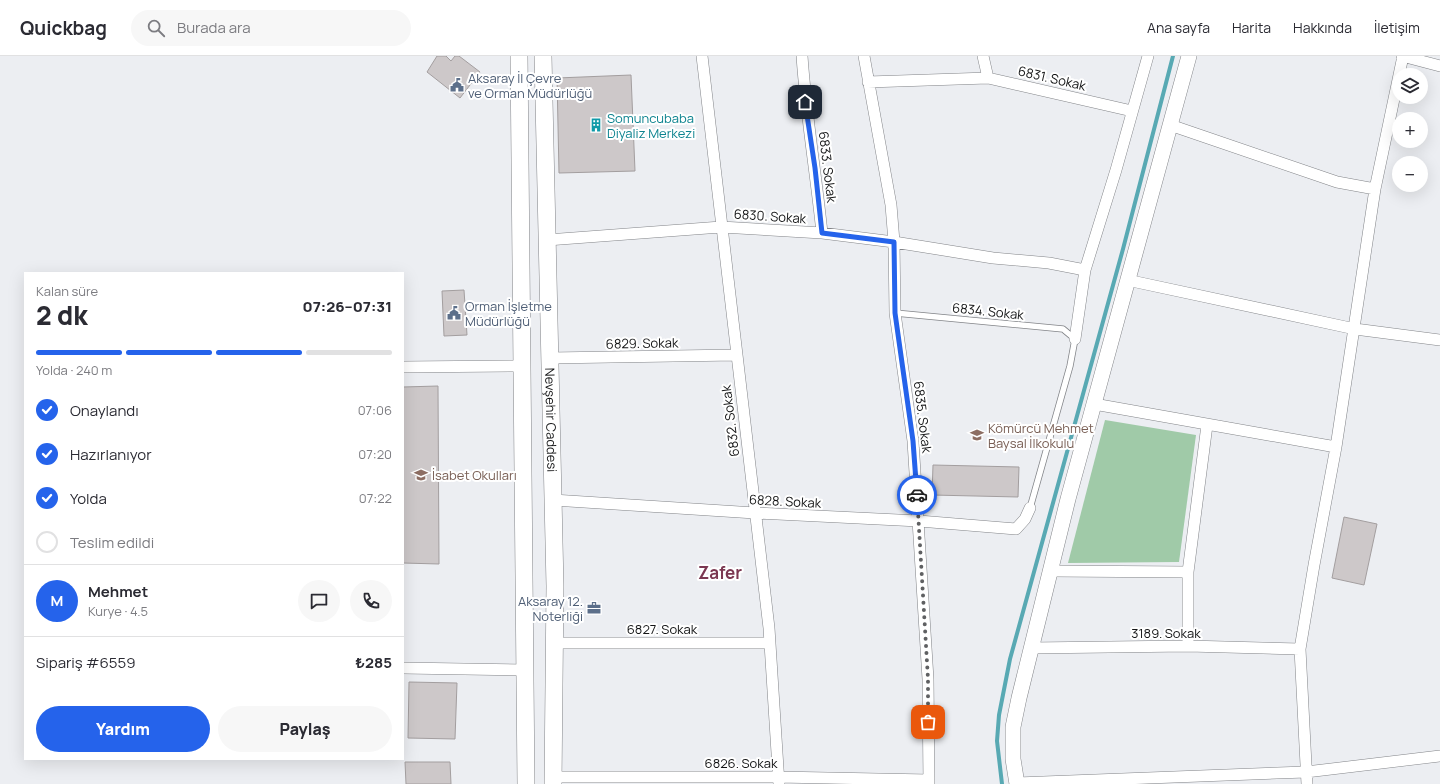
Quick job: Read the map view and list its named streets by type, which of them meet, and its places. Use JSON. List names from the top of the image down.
{
  "streets": {
    "main road": ["Nevşehir Caddesi"],
    "street": [
      "6831. Sokak",
      "6833. Sokak",
      "6830. Sokak",
      "6829. Sokak",
      "6835. Sokak",
      "6832. Sokak",
      "6828. Sokak",
      "6827. Sokak",
      "3189. Sokak",
      "6826. Sokak"
    ],
    "lane": ["6834. Sokak"]
  },
  "crossings": [
    ["6831. Sokak", "6835. Sokak"],
    ["6833. Sokak", "6830. Sokak"],
    ["6830. Sokak", "6835. Sokak"],
    ["6830. Sokak", "Nevşehir Caddesi"],
    ["6830. Sokak", "6832. Sokak"],
    ["6834. Sokak", "6835. Sokak"],
    ["6829. Sokak", "Nevşehir Caddesi"],
    ["6829. Sokak", "6832. Sokak"],
    ["6835. Sokak", "6828. Sokak"],
    ["6835. Sokak", "6826. Sokak"],
    ["Nevşehir Caddesi", "6828. Sokak"],
    ["Nevşehir Caddesi", "6827. Sokak"],
    ["Nevşehir Caddesi", "6826. Sokak"],
    ["6832. Sokak", "6828. Sokak"],
    ["6832. Sokak", "6827. Sokak"],
    ["6832. Sokak", "6826. Sokak"]
  ],
  "districts": ["Zafer"],
  "places": {
    "public building": ["Aksaray İl Çevre ve Orman Müdürlüğü", "Orman İşletme Müdürlüğü"],
    "building": ["Somuncubaba Diyaliz Merkezi"],
    "school or university": ["Kömürcü Mehmet Baysal İlkokulu", "İsabet Okulları"],
    "office": ["Aksaray 12. Noterliği"]
  },
  "page": {
    "header": "Quickbag",
    "search": "Burada ara",
    "nav": [
      "Ana sayfa",
      "Harita",
      "Hakkında",
      "İletişim"
    ],
    "map_buttons": ["+", "−"],
    "heading": ["2 dk", "Kalan süre", "07:26–07:31"],
    "panel": [
      "Mehmet",
      "Kurye · 4.5",
      "Sipariş #6559",
      "₺285"
    ],
    "bar": "Yolda · 240 m",
    "list": [
      ["Onaylandı", "07:06"],
      ["Hazırlanıyor", "07:20"],
      ["Yolda", "07:22"],
      "Teslim edildi"
    ],
    "round": "M",
    "buttons": ["Yardım", "Paylaş"]
  }
}
